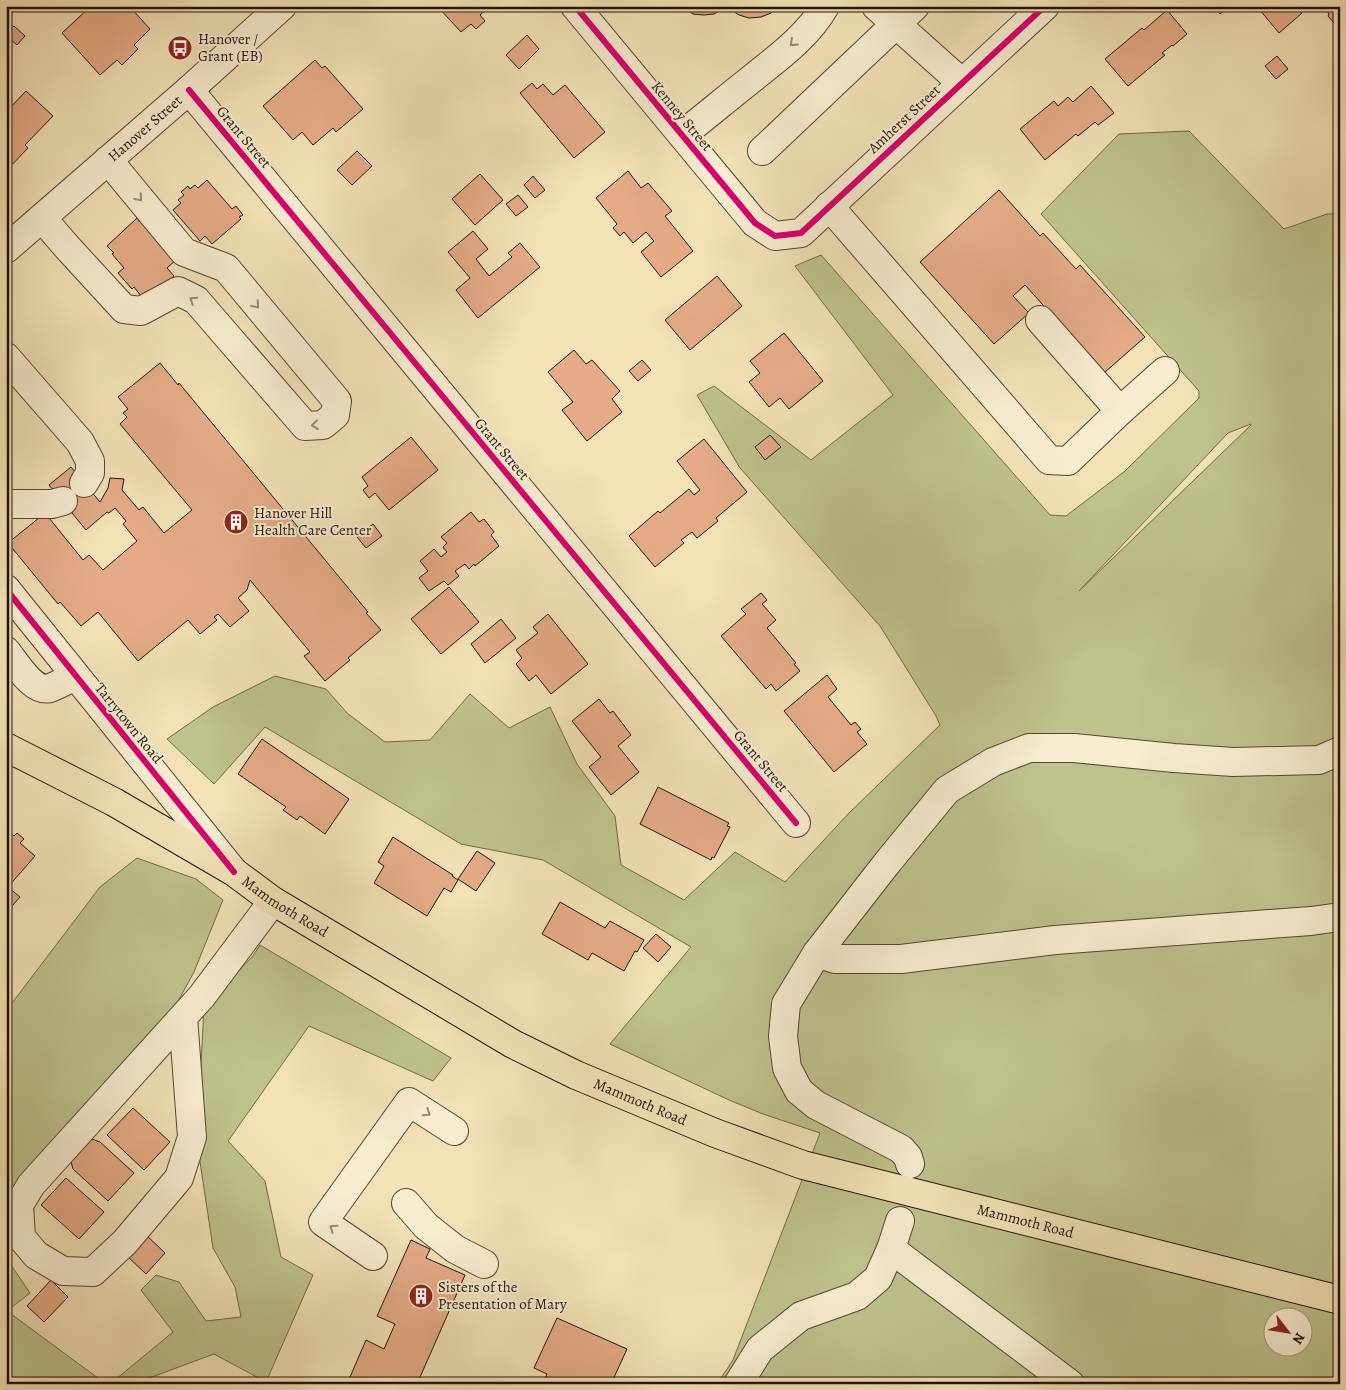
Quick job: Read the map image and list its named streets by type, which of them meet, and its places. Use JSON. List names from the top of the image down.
{
  "streets": {
    "main road": ["Mammoth Road"],
    "street": [
      "Kenney Street",
      "Amherst Street",
      "Hanover Street",
      "Grant Street",
      "Tarrytown Road"
    ]
  },
  "crossings": [
    ["Kenney Street", "Amherst Street"],
    ["Hanover Street", "Grant Street"],
    ["Tarrytown Road", "Mammoth Road"]
  ],
  "places": {
    "bus stop": ["Hanover / Grant (EB)"],
    "building": ["Hanover Hill Health Care Center", "Sisters of the Presentation of Mary"]
  },
  "north": "bottom right"
}
